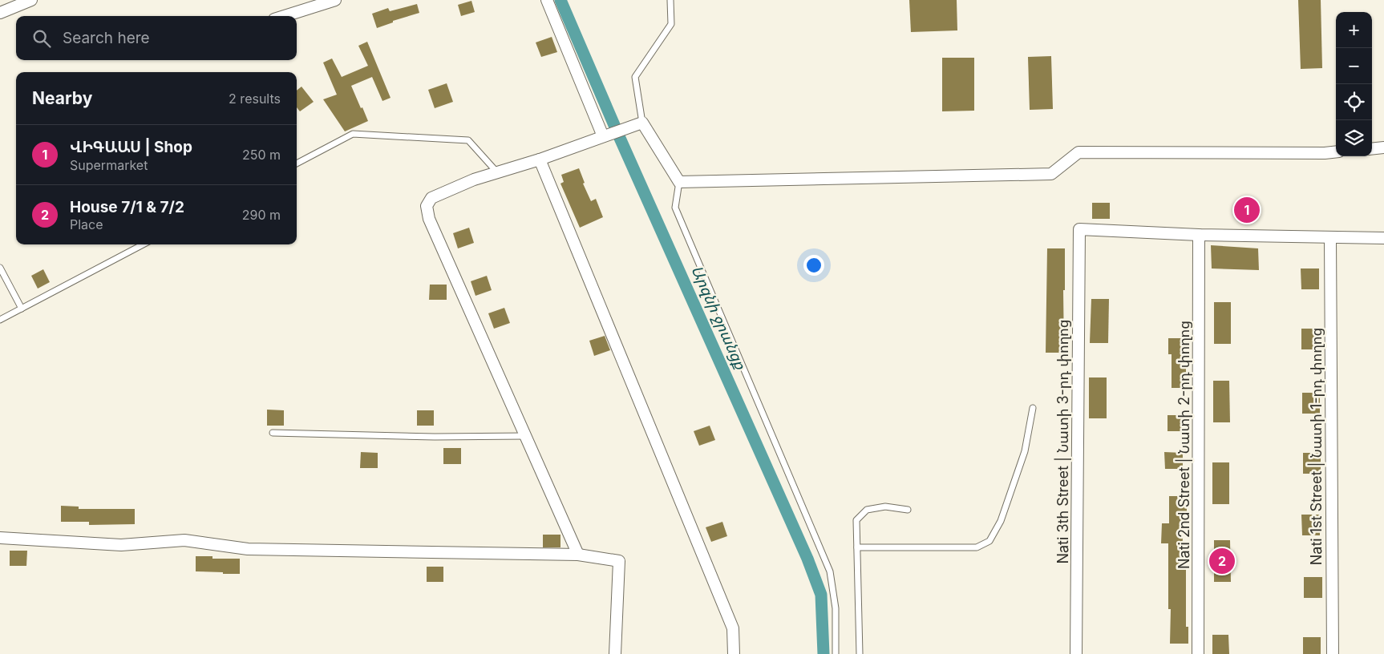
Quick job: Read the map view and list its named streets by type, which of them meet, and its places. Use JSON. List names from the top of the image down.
{
  "streets": {
    "street": ["Nati 3th Street | Նատի 3-րդ փողոց", "Nati 2nd Street | Նատի 2-րդ փողոց", "Nati 1st Street | Նատի 1-րդ փողոց"]
  },
  "crossings": [
    ["Nati 3th Street | Նատի 3-րդ փողոց", "Nati 2nd Street | Նատի 2-րդ փողոց"]
  ],
  "water": ["Արզնի ջրանցք"],
  "page": {
    "map_buttons": ["+", "−"],
    "search": "Search here",
    "heading": ["Nearby", "2 results"],
    "list": [
      {
        "mark": "1",
        "name": "ՎԻԳԱԱՍ | Shop",
        "note": "Supermarket",
        "value": "250 m"
      },
      {
        "mark": "2",
        "name": "House 7/1 & 7/2",
        "note": "Place",
        "value": "290 m"
      }
    ],
    "pins": ["1", "2"]
  }
}
